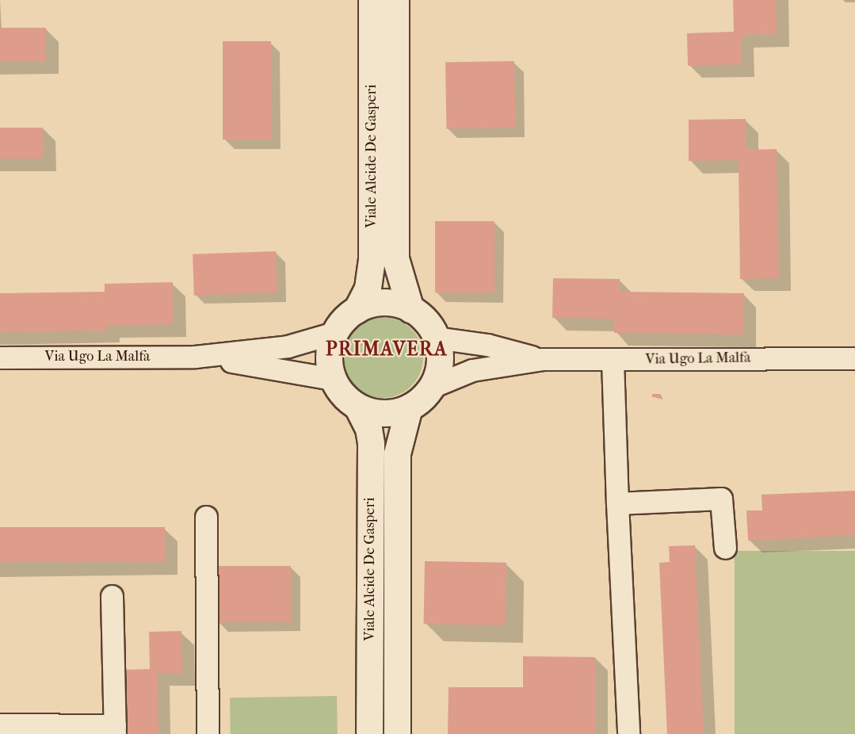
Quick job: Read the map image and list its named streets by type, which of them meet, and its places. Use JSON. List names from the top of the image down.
{
  "streets": {
    "street": ["Viale Alcide De Gasperi", "Via Ugo La Malfa"]
  },
  "crossings": [
    ["Viale Alcide De Gasperi", "Via Ugo La Malfa"]
  ],
  "districts": ["PRIMAVERA"]
}
